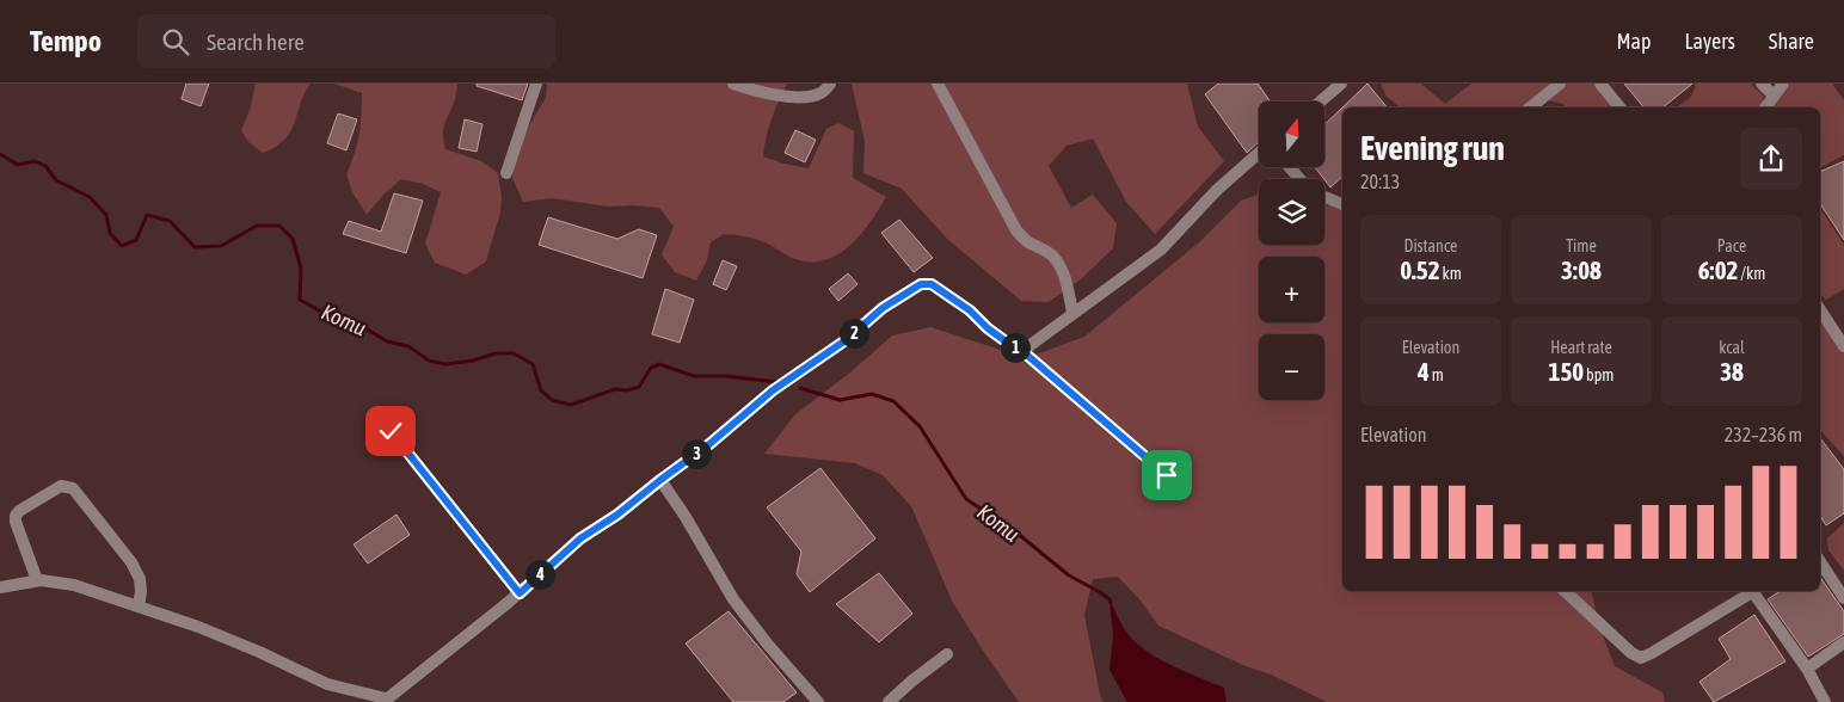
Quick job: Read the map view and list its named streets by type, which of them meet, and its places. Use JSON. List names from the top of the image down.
{
  "water": ["Komu"],
  "north": "top",
  "page": {
    "header": "Tempo",
    "search": "Search here",
    "nav": ["Map", "Layers", "Share"],
    "map_buttons": ["+", "−"],
    "heading": ["Evening run", "20:13"],
    "stats": [
      ["Distance", "0.52 km"],
      ["Time", "3:08"],
      ["Pace", "6:02 /km"],
      ["Elevation", "4 m"],
      ["Heart rate", "150 bpm"],
      ["kcal", "38"]
    ],
    "pins": [
      "2",
      "1",
      "3",
      "4"
    ],
    "chart": ["Elevation", "232–236 m"]
  }
}
